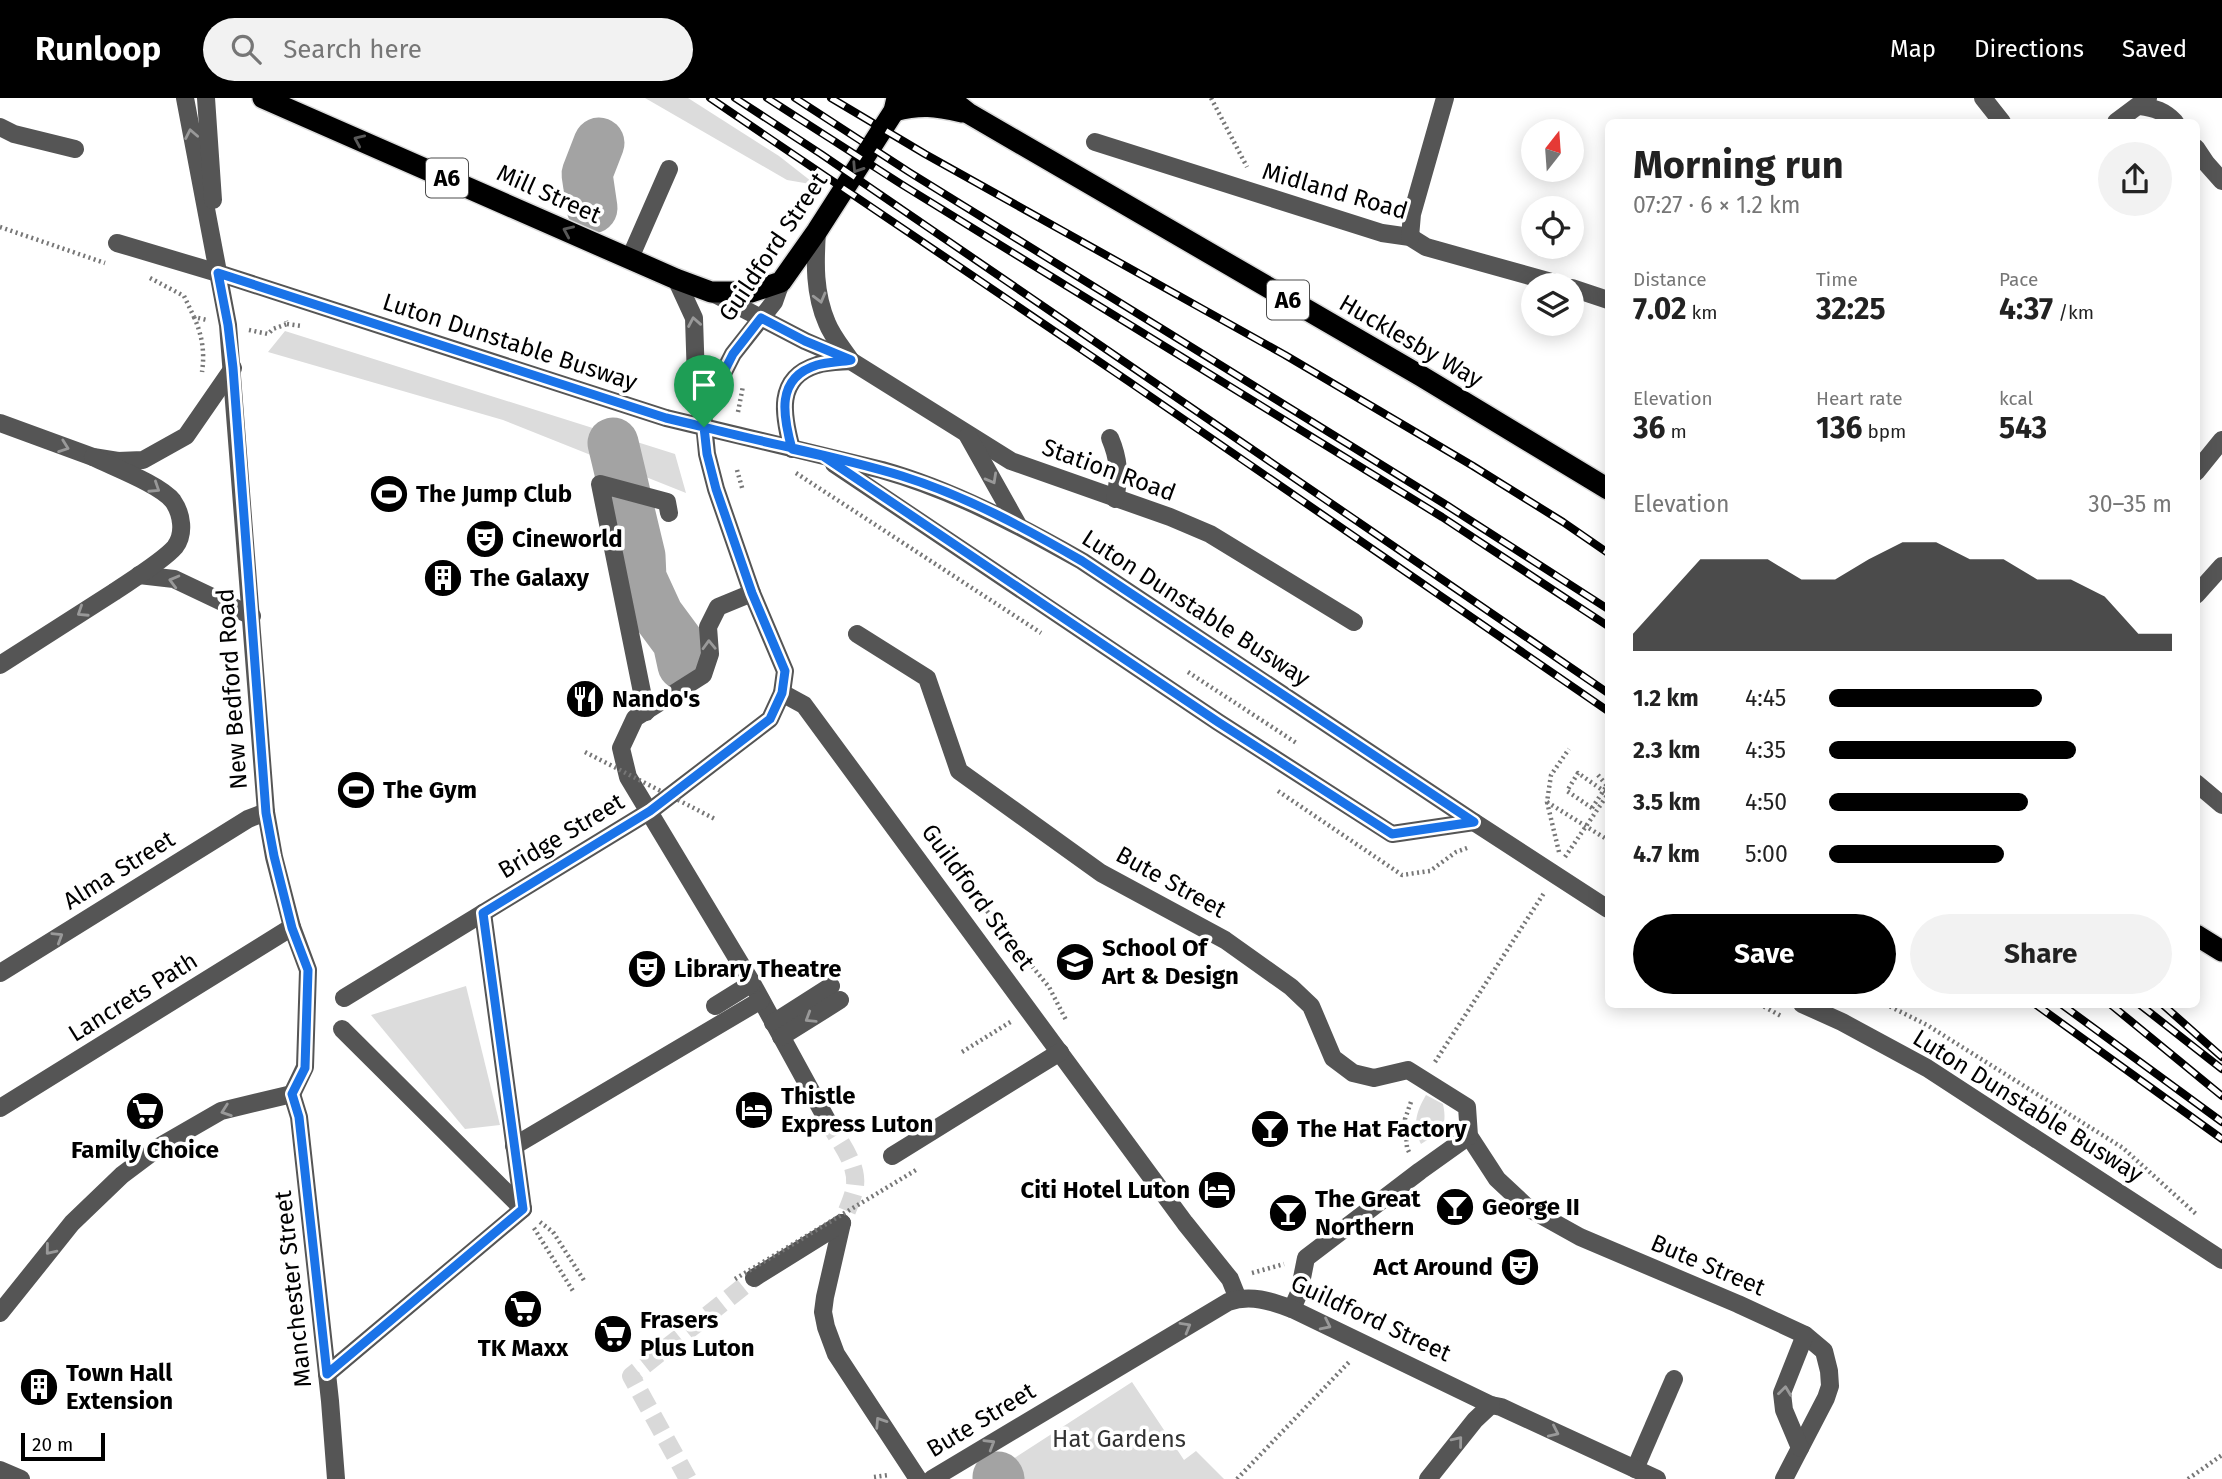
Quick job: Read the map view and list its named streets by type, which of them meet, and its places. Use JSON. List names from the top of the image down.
{
  "streets": {
    "highway": [
      "A6",
      "Mill Street",
      "Guildford Street",
      "Hucklesby Way"
    ],
    "street": [
      "Midland Road",
      "Luton Dunstable Busway",
      "Station Road",
      "New Bedford Road",
      "Bridge Street",
      "Alma Street",
      "Bute Street",
      "Lancrets Path",
      "Manchester Street"
    ]
  },
  "crossings": [
    ["Mill Street", "Guildford Street"],
    ["Mill Street", "Station Road"],
    ["Guildford Street", "Hucklesby Way"],
    ["Guildford Street", "Luton Dunstable Busway"],
    ["Guildford Street", "Station Road"],
    ["Guildford Street", "Bridge Street"],
    ["Guildford Street", "Bute Street"],
    ["Luton Dunstable Busway", "New Bedford Road"],
    ["New Bedford Road", "Alma Street"],
    ["New Bedford Road", "Lancrets Path"],
    ["New Bedford Road", "Manchester Street"]
  ],
  "one_way": ["Mill Street", "Alma Street"],
  "parks": ["Hat Gardens"],
  "places": {
    "sports": ["The Jump Club", "The Gym"],
    "theatre": ["Cineworld", "Library Theatre", "Act Around"],
    "building": ["The Galaxy", "Town Hall Extension"],
    "restaurant": ["Nando's"],
    "school or university": ["School Of Art & Design"],
    "hotel": ["Thistle Express Luton", "Citi Hotel Luton"],
    "supermarket": ["Family Choice", "TK Maxx", "Frasers Plus Luton"],
    "bar": ["The Hat Factory", "George II", "The Great Northern"]
  },
  "scale_bar": "20 m",
  "north": "top",
  "page": {
    "header": "Runloop",
    "search": "Search here",
    "nav": ["Map", "Directions", "Saved"],
    "heading": ["Morning run", "07:27 · 6 × 1.2 km"],
    "stats": [
      ["Distance", "7.02 km"],
      ["Time", "32:25"],
      ["Pace", "4:37 /km"],
      ["Elevation", "36 m"],
      ["Heart rate", "136 bpm"],
      ["kcal", "543"]
    ],
    "chart": ["Elevation", "30–35 m"],
    "list": [
      {
        "name": "1.2 km",
        "note": "4:45"
      },
      {
        "name": "2.3 km",
        "note": "4:35"
      },
      {
        "name": "3.5 km",
        "note": "4:50"
      },
      {
        "name": "4.7 km",
        "note": "5:00"
      }
    ],
    "buttons": ["Save", "Share"],
    "scale": "20 m"
  }
}
